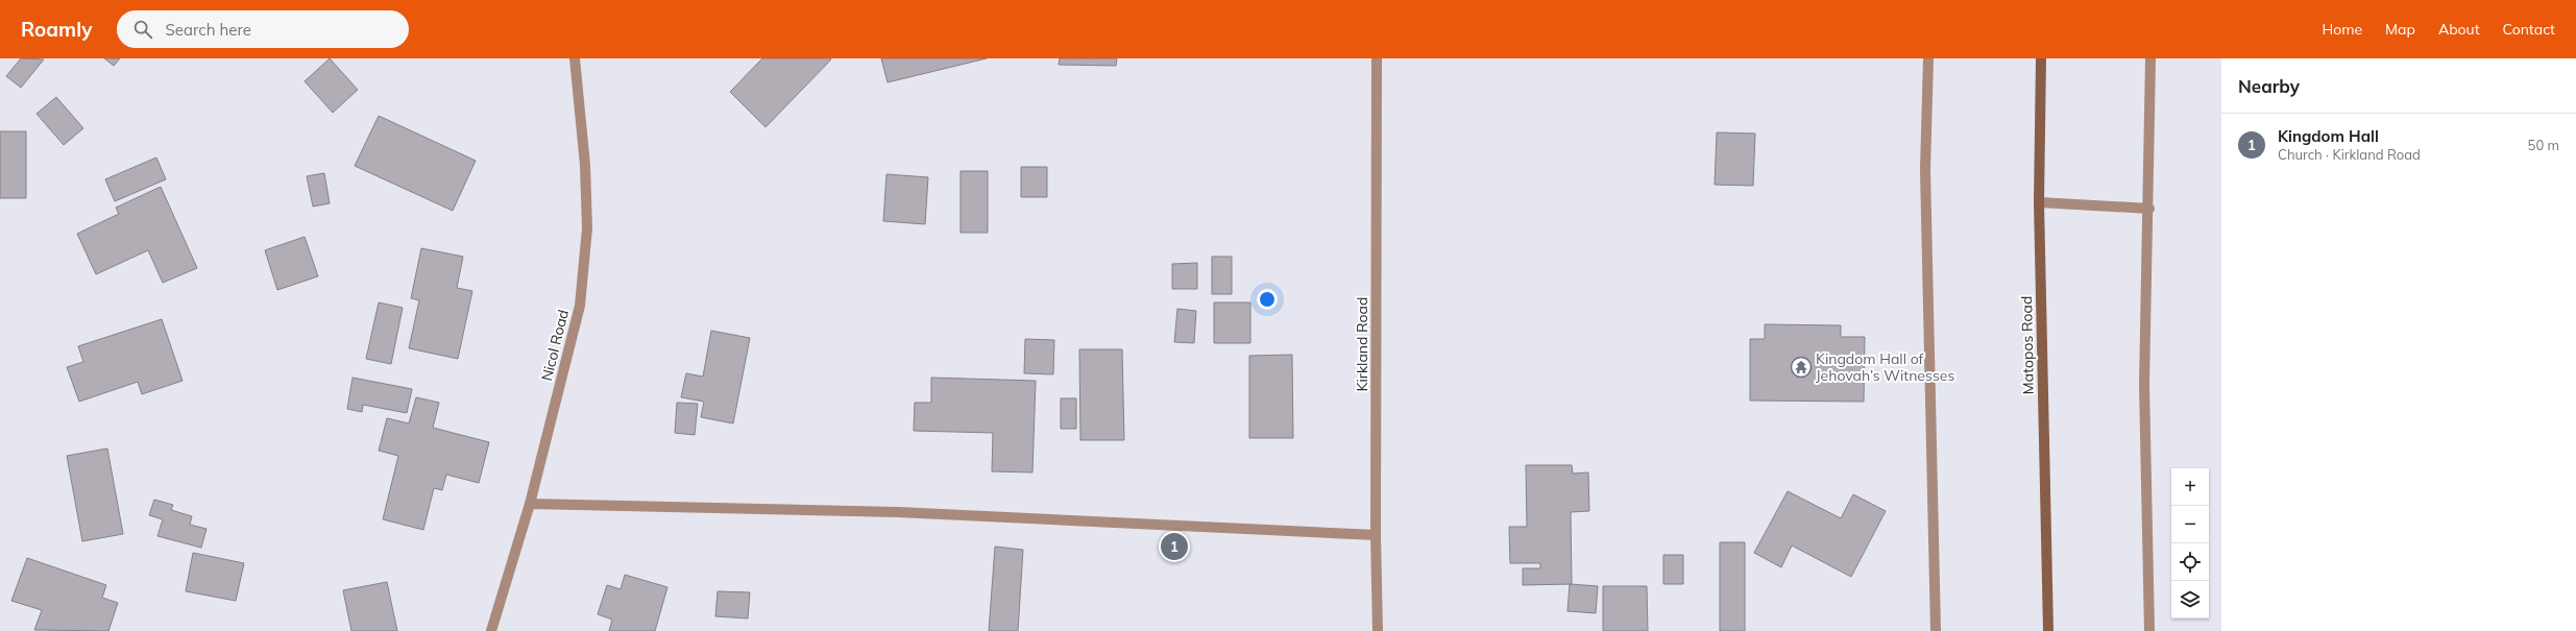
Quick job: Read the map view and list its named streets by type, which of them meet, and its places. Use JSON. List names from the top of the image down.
{
  "streets": {
    "main road": ["Matopos Road"],
    "street": ["Kirkland Road", "Nicol Road"]
  },
  "places": {
    "temple": ["Kingdom Hall of Jehovah’s Witnesses"]
  },
  "page": {
    "header": "Roamly",
    "search": "Search here",
    "nav": [
      "Home",
      "Map",
      "About",
      "Contact"
    ],
    "heading": "Nearby",
    "list": [
      {
        "mark": "1",
        "name": "Kingdom Hall",
        "note": "Church · Kirkland Road",
        "value": "50 m"
      }
    ],
    "map_buttons": ["+", "−"],
    "pins": "1"
  }
}
